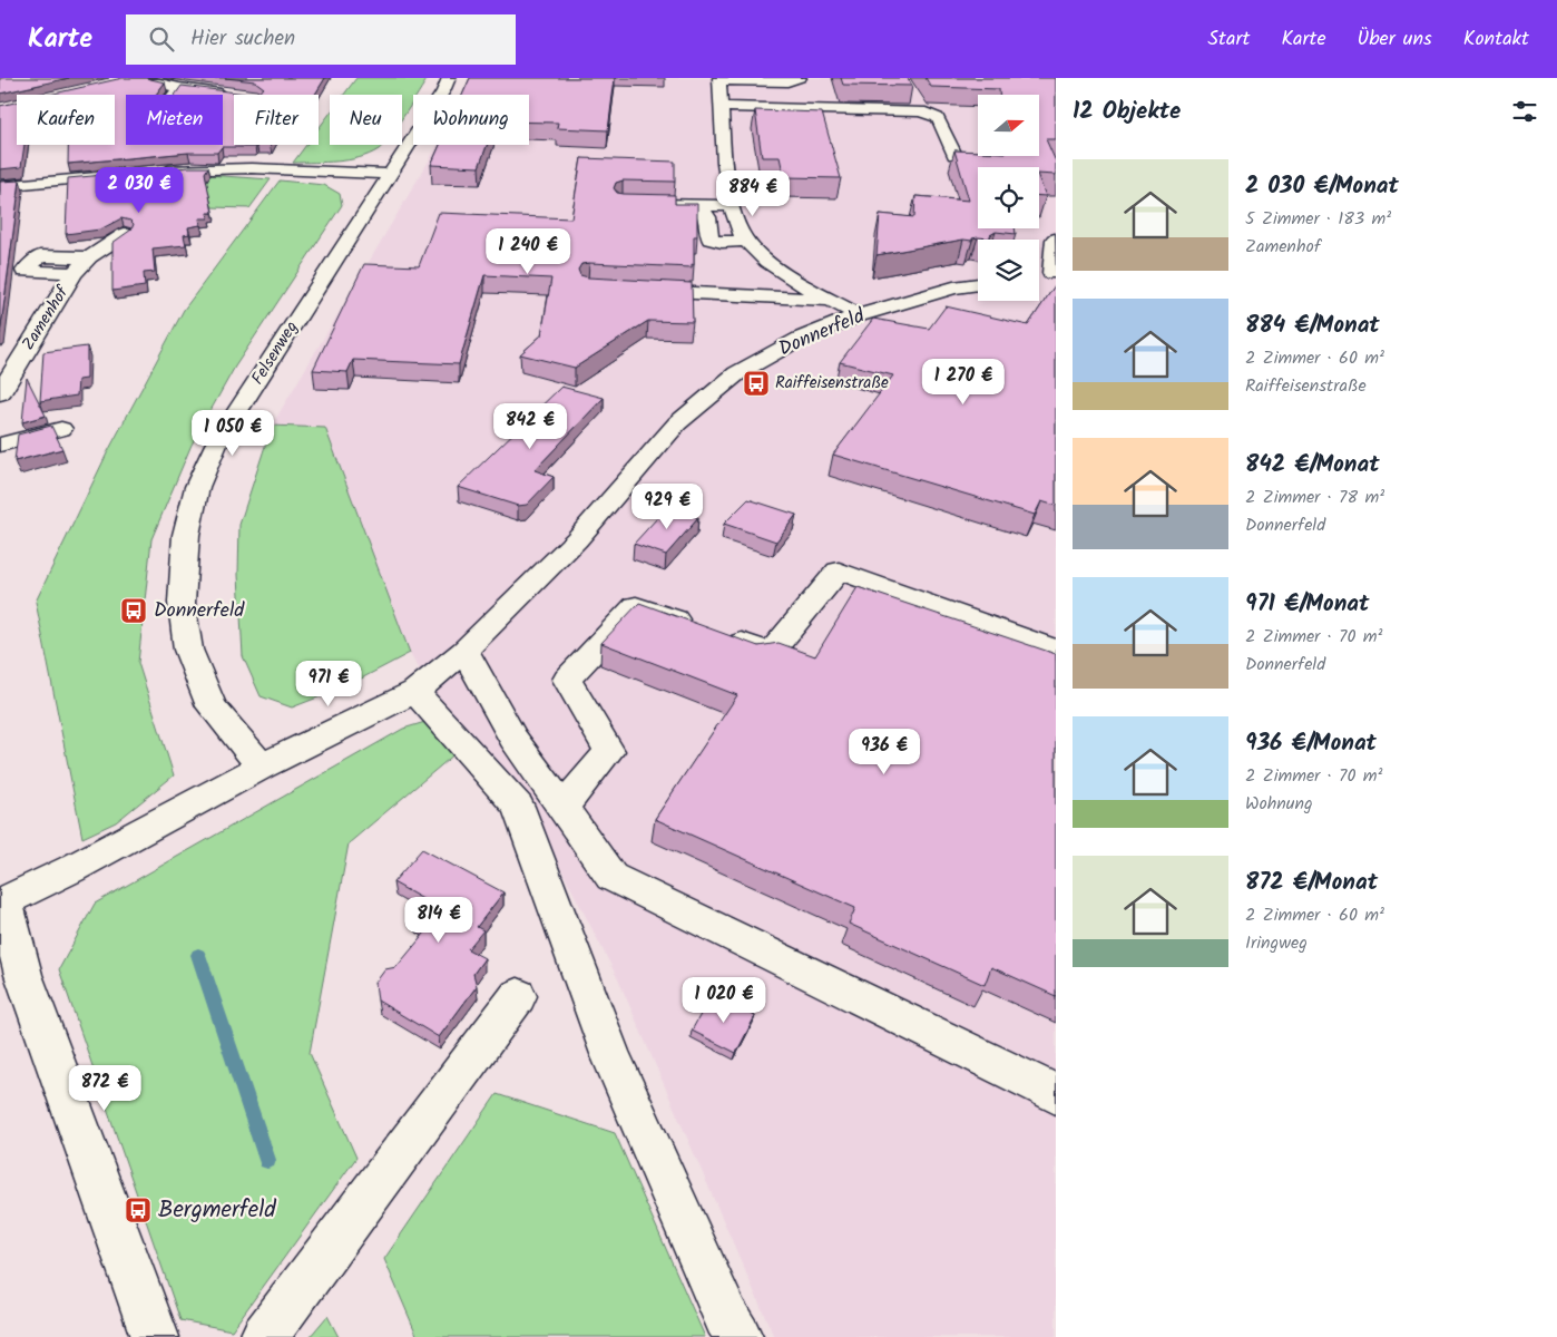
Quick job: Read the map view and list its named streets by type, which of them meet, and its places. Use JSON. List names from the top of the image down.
{
  "streets": {
    "street": ["Zamenhof", "Donnerfeld", "Felsenweg"]
  },
  "crossings": [
    ["Donnerfeld", "Felsenweg"]
  ],
  "places": {
    "bus stop": ["Raiffeisenstraße", "Donnerfeld", "Bergmerfeld"]
  },
  "north": "right",
  "page": {
    "header": "Karte",
    "search": "Hier suchen",
    "nav": [
      "Start",
      "Karte",
      "Über uns",
      "Kontakt"
    ],
    "heading": "12 Objekte",
    "chip": [
      "Kaufen",
      "Mieten",
      "Filter",
      "Neu",
      "Wohnung"
    ],
    "list": [
      {
        "name": "2 030 €/Monat",
        "note": "5 Zimmer · 183 m² · Zamenhof"
      },
      {
        "name": "884 €/Monat",
        "note": "2 Zimmer · 60 m² · Raiffeisenstraße"
      },
      {
        "name": "842 €/Monat",
        "note": "2 Zimmer · 78 m² · Donnerfeld"
      },
      {
        "name": "971 €/Monat",
        "note": "2 Zimmer · 70 m² · Donnerfeld"
      },
      {
        "name": "936 €/Monat",
        "note": "2 Zimmer · 70 m² · Wohnung"
      },
      {
        "name": "872 €/Monat",
        "note": "2 Zimmer · 60 m² · Iringweg"
      }
    ],
    "price": [
      "2 030 €",
      "884 €",
      "1 240 €",
      "1 270 €",
      "842 €",
      "1 050 €",
      "929 €",
      "971 €",
      "936 €",
      "814 €",
      "1 020 €",
      "872 €"
    ]
  }
}
